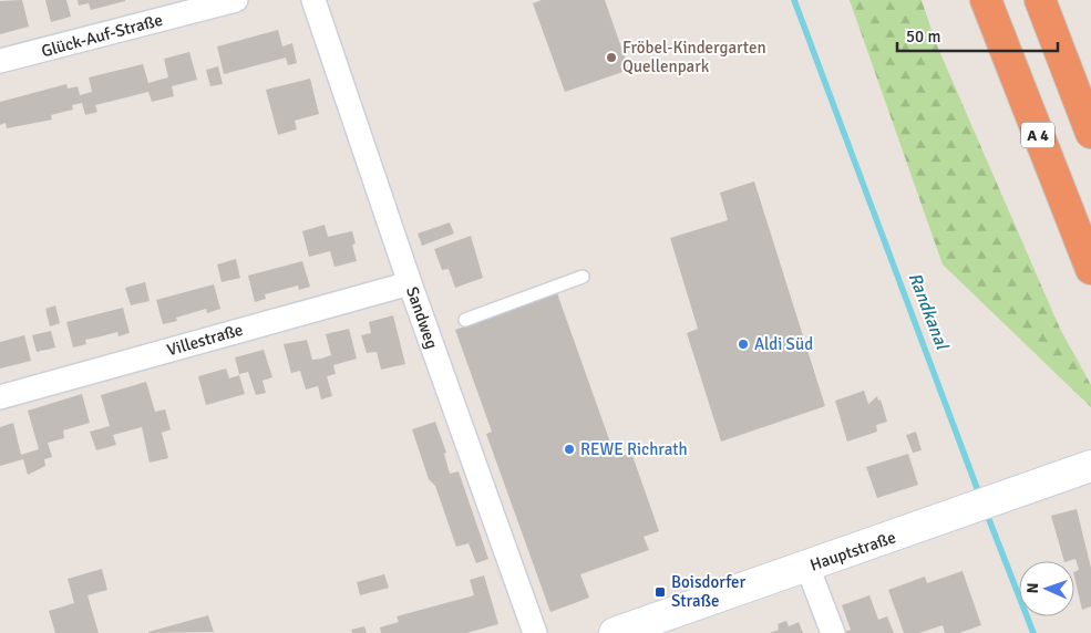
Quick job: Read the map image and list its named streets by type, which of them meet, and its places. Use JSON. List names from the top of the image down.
{
  "streets": {
    "highway": ["A 4"],
    "main road": ["Hauptstraße"],
    "street": ["Glück-Auf-Straße", "Sandweg", "Villestraße"]
  },
  "crossings": [
    ["Sandweg", "Villestraße"]
  ],
  "water": ["Randkanal"],
  "places": {
    "other": ["Fröbel-Kindergarten Quellenpark", "Aldi Süd", "REWE Richrath"],
    "transit": ["Boisdorfer Straße"]
  },
  "scale_bar": "50 m",
  "north": "left"
}
